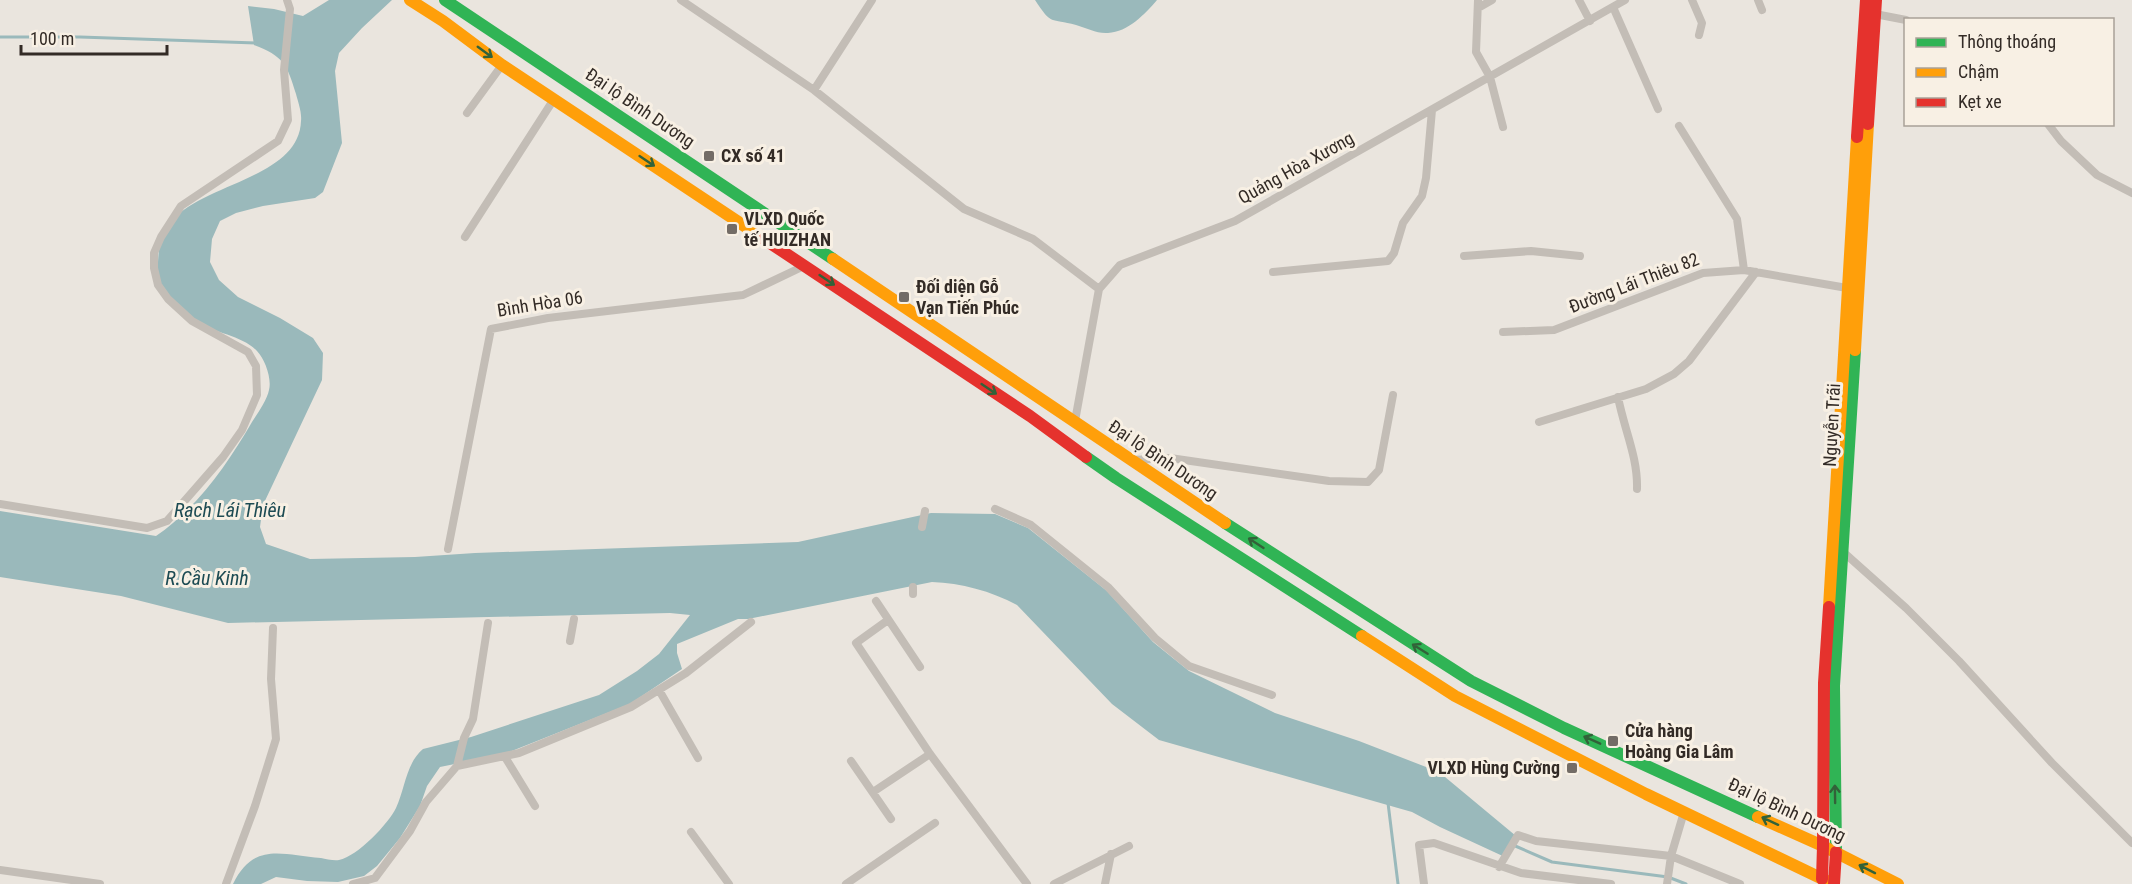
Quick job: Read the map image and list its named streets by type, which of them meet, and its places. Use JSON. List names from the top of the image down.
{
  "streets": {
    "main road": ["Đại lộ Bình Dương", "Nguyễn Trãi"],
    "street": ["Quảng Hòa Xương", "Đường Lái Thiêu 82", "Bình Hòa 06"]
  },
  "crossings": [
    ["Đại lộ Bình Dương", "Quảng Hòa Xương"],
    ["Đại lộ Bình Dương", "Nguyễn Trãi"],
    ["Đường Lái Thiêu 82", "Nguyễn Trãi"]
  ],
  "water": ["Rạch Lái Thiêu", "R.Cầu Kinh"],
  "places": {
    "transit": [
      "CX số 41",
      "VLXD Quốc tế HUIZHAN",
      "Đối diện Gỗ Vạn Tiến Phúc",
      "Cửa hàng Hoàng Gia Lâm",
      "VLXD Hùng Cường"
    ]
  },
  "legend": ["Thông thoáng", "Chậm", "Kẹt xe"],
  "scale_bar": "100 m"
}
